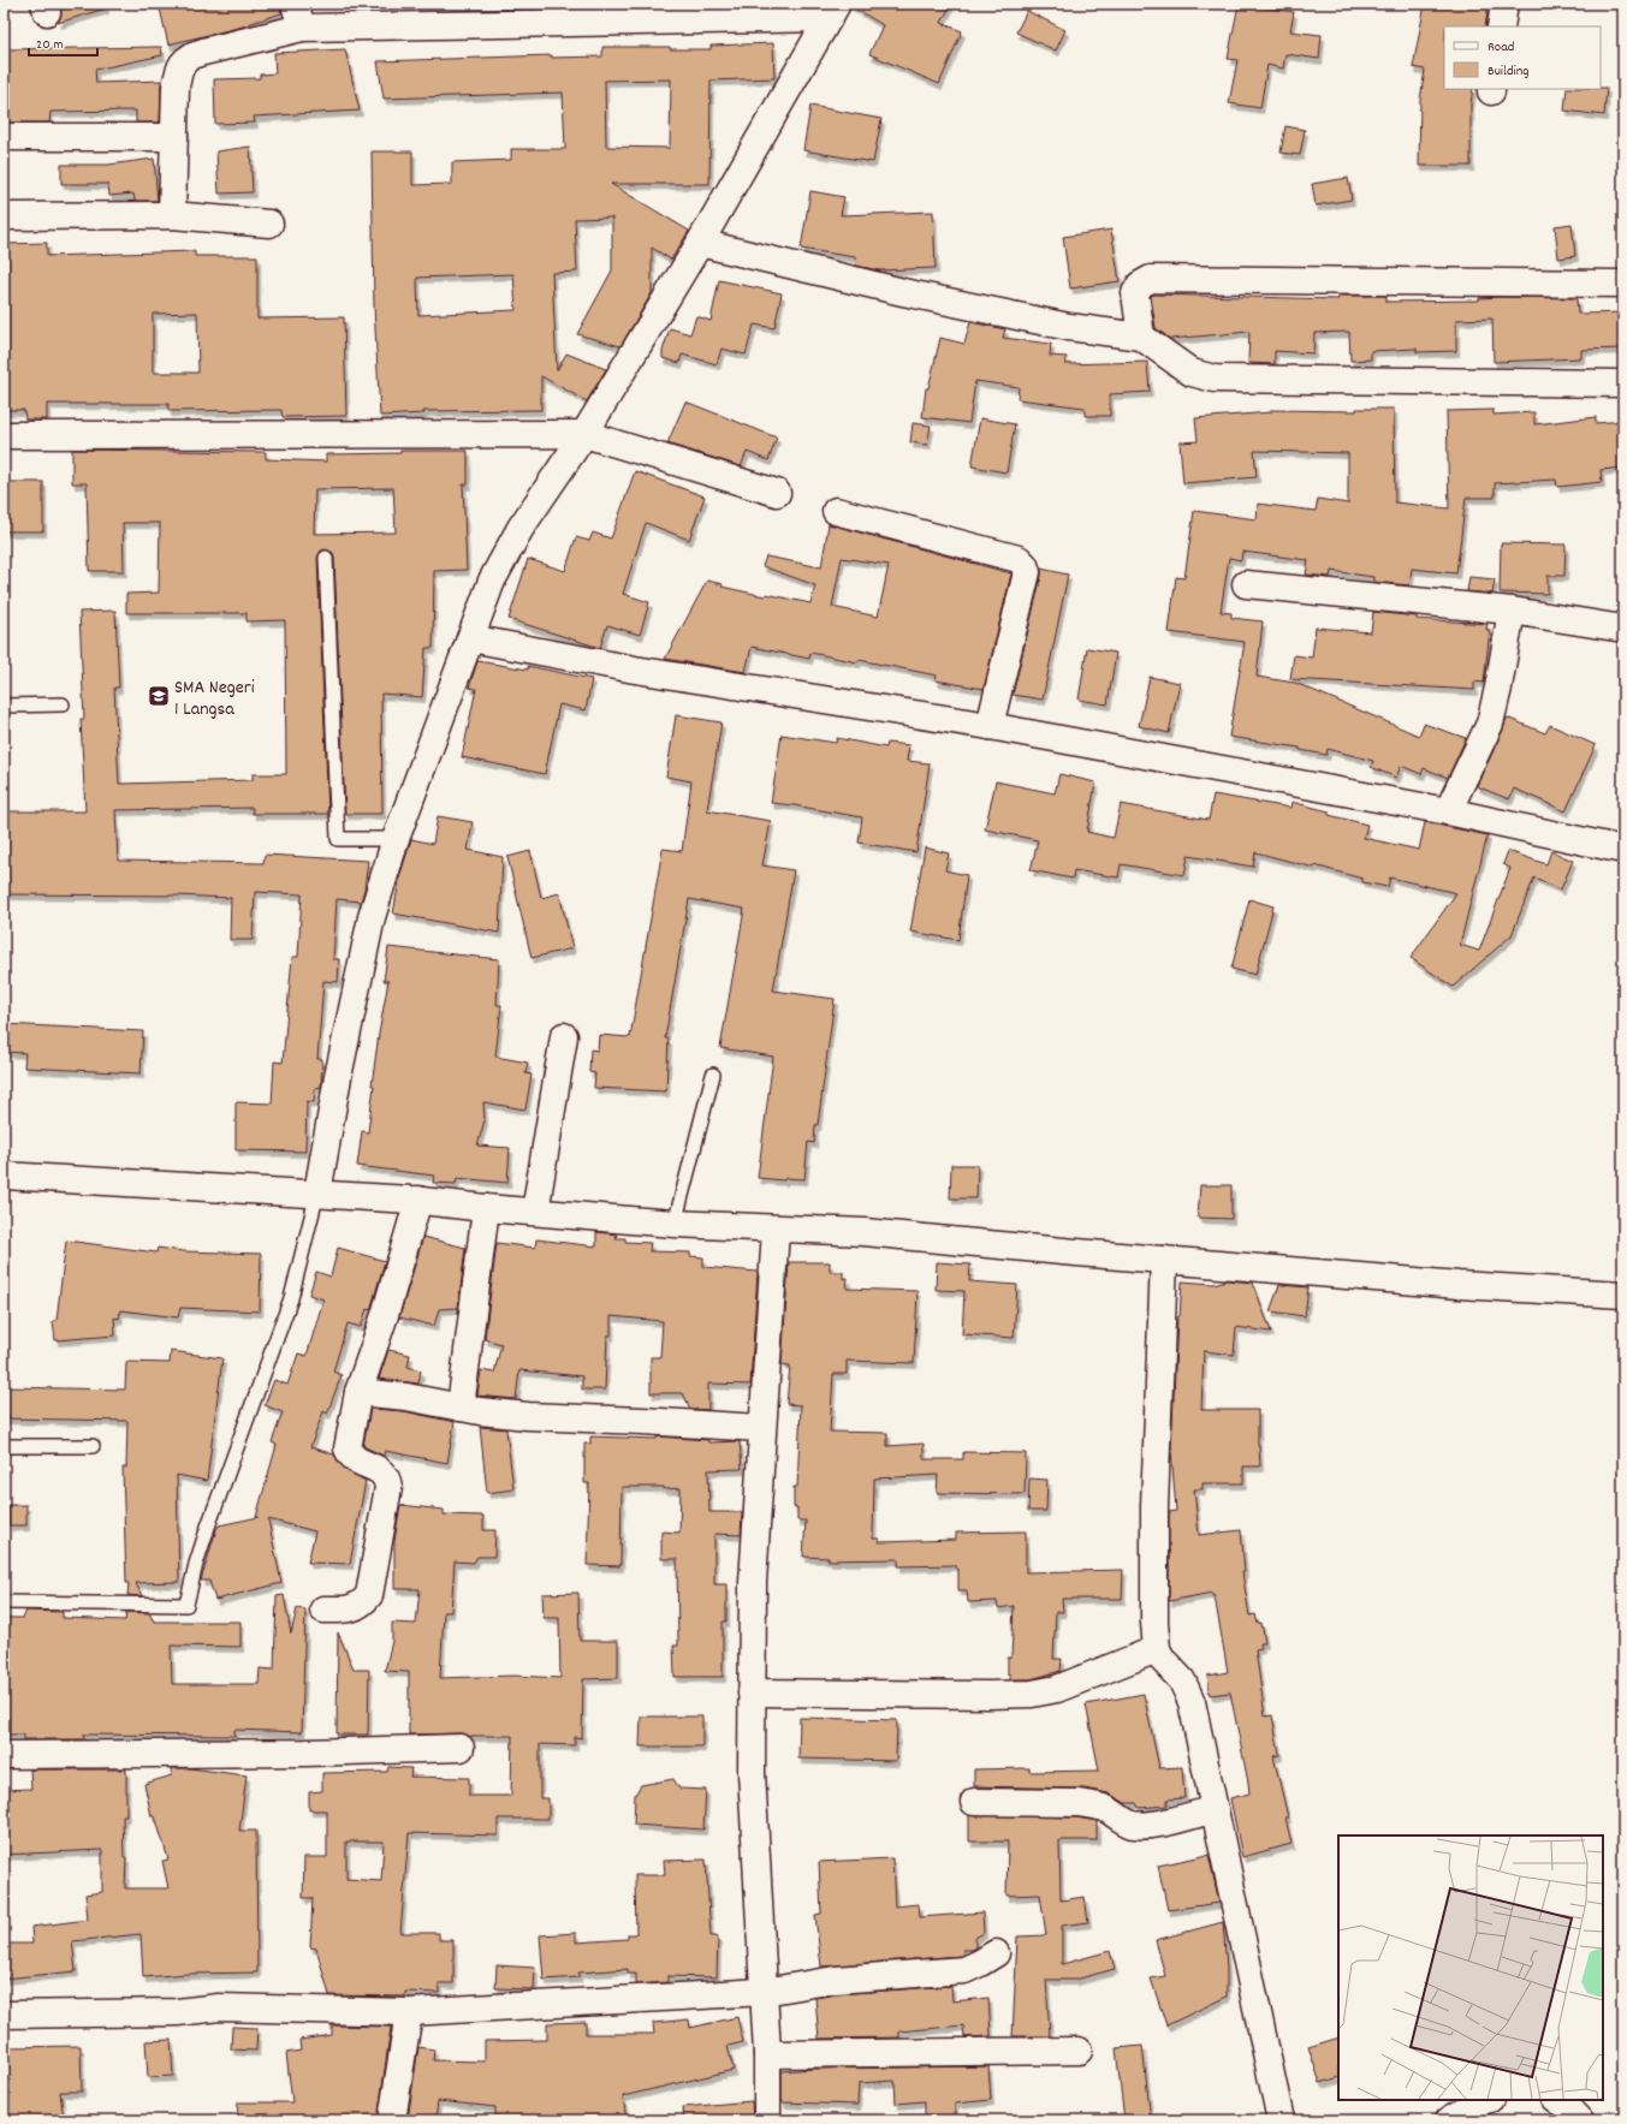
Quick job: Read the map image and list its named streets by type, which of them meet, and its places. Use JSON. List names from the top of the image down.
{
  "places": {
    "school or university": ["SMA Negeri 1 Langsa"]
  },
  "legend": ["Road", "Building"],
  "scale_bar": "20 m"
}
